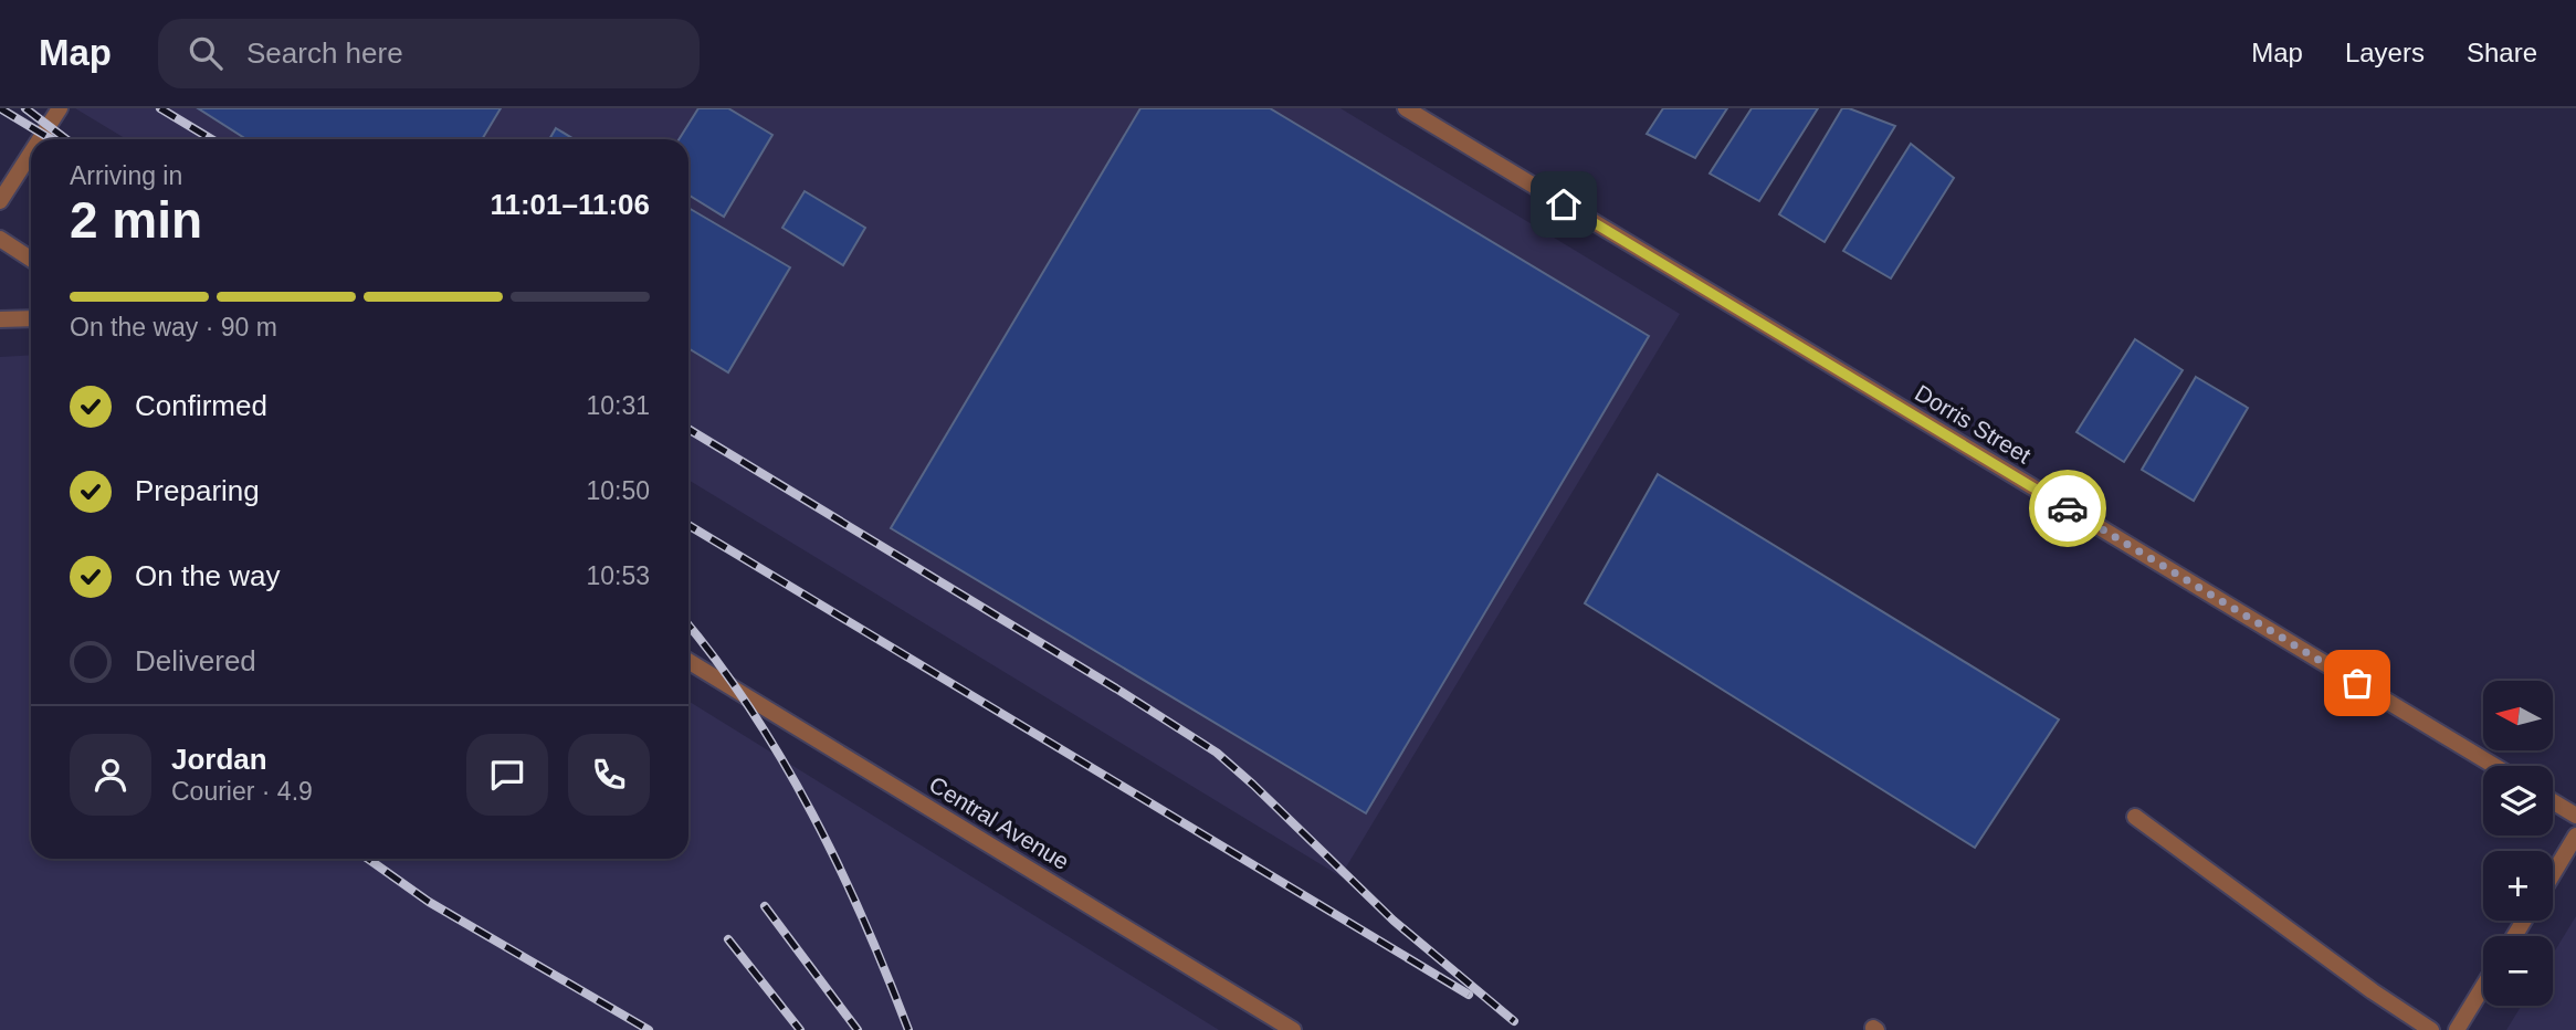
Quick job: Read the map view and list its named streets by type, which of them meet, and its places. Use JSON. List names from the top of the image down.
{
  "streets": {
    "street": ["Dorris Street", "Central Avenue"]
  },
  "north": "left",
  "page": {
    "header": "Map",
    "search": "Search here",
    "nav": ["Map", "Layers", "Share"],
    "heading": ["2 min", "Arriving in", "11:01–11:06"],
    "panel": ["Jordan", "Courier · 4.9"],
    "bar": "On the way · 90 m",
    "list": [
      ["Confirmed", "10:31"],
      ["Preparing", "10:50"],
      ["On the way", "10:53"],
      "Delivered"
    ],
    "map_buttons": ["+", "−"]
  }
}
